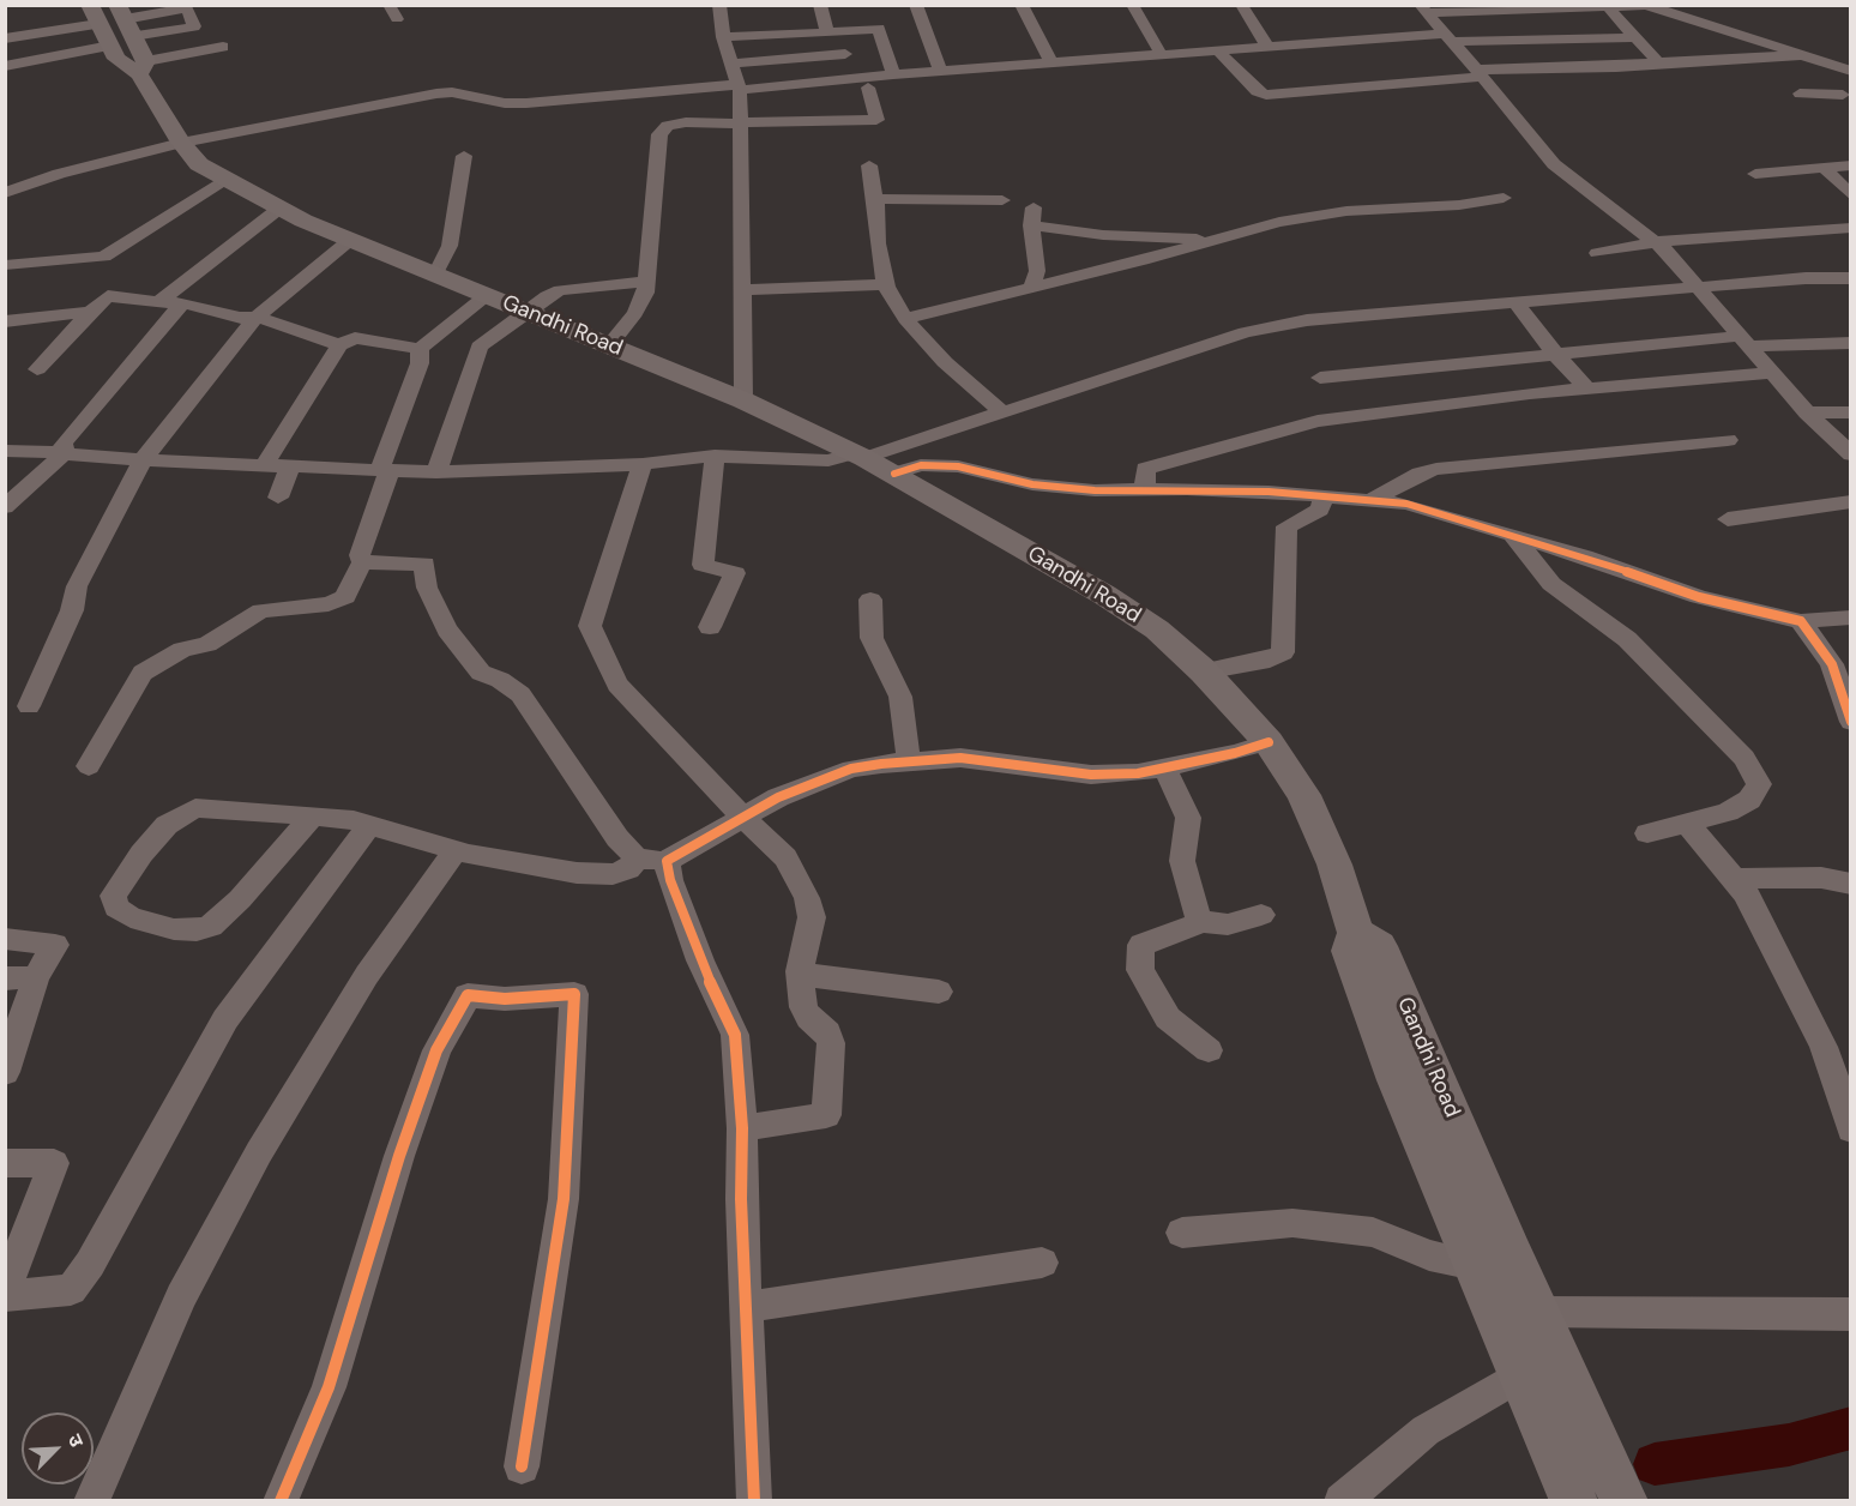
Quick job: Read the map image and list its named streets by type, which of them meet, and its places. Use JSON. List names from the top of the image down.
{
  "streets": {
    "main road": ["Gandhi Road"]
  },
  "north": "top right"
}
